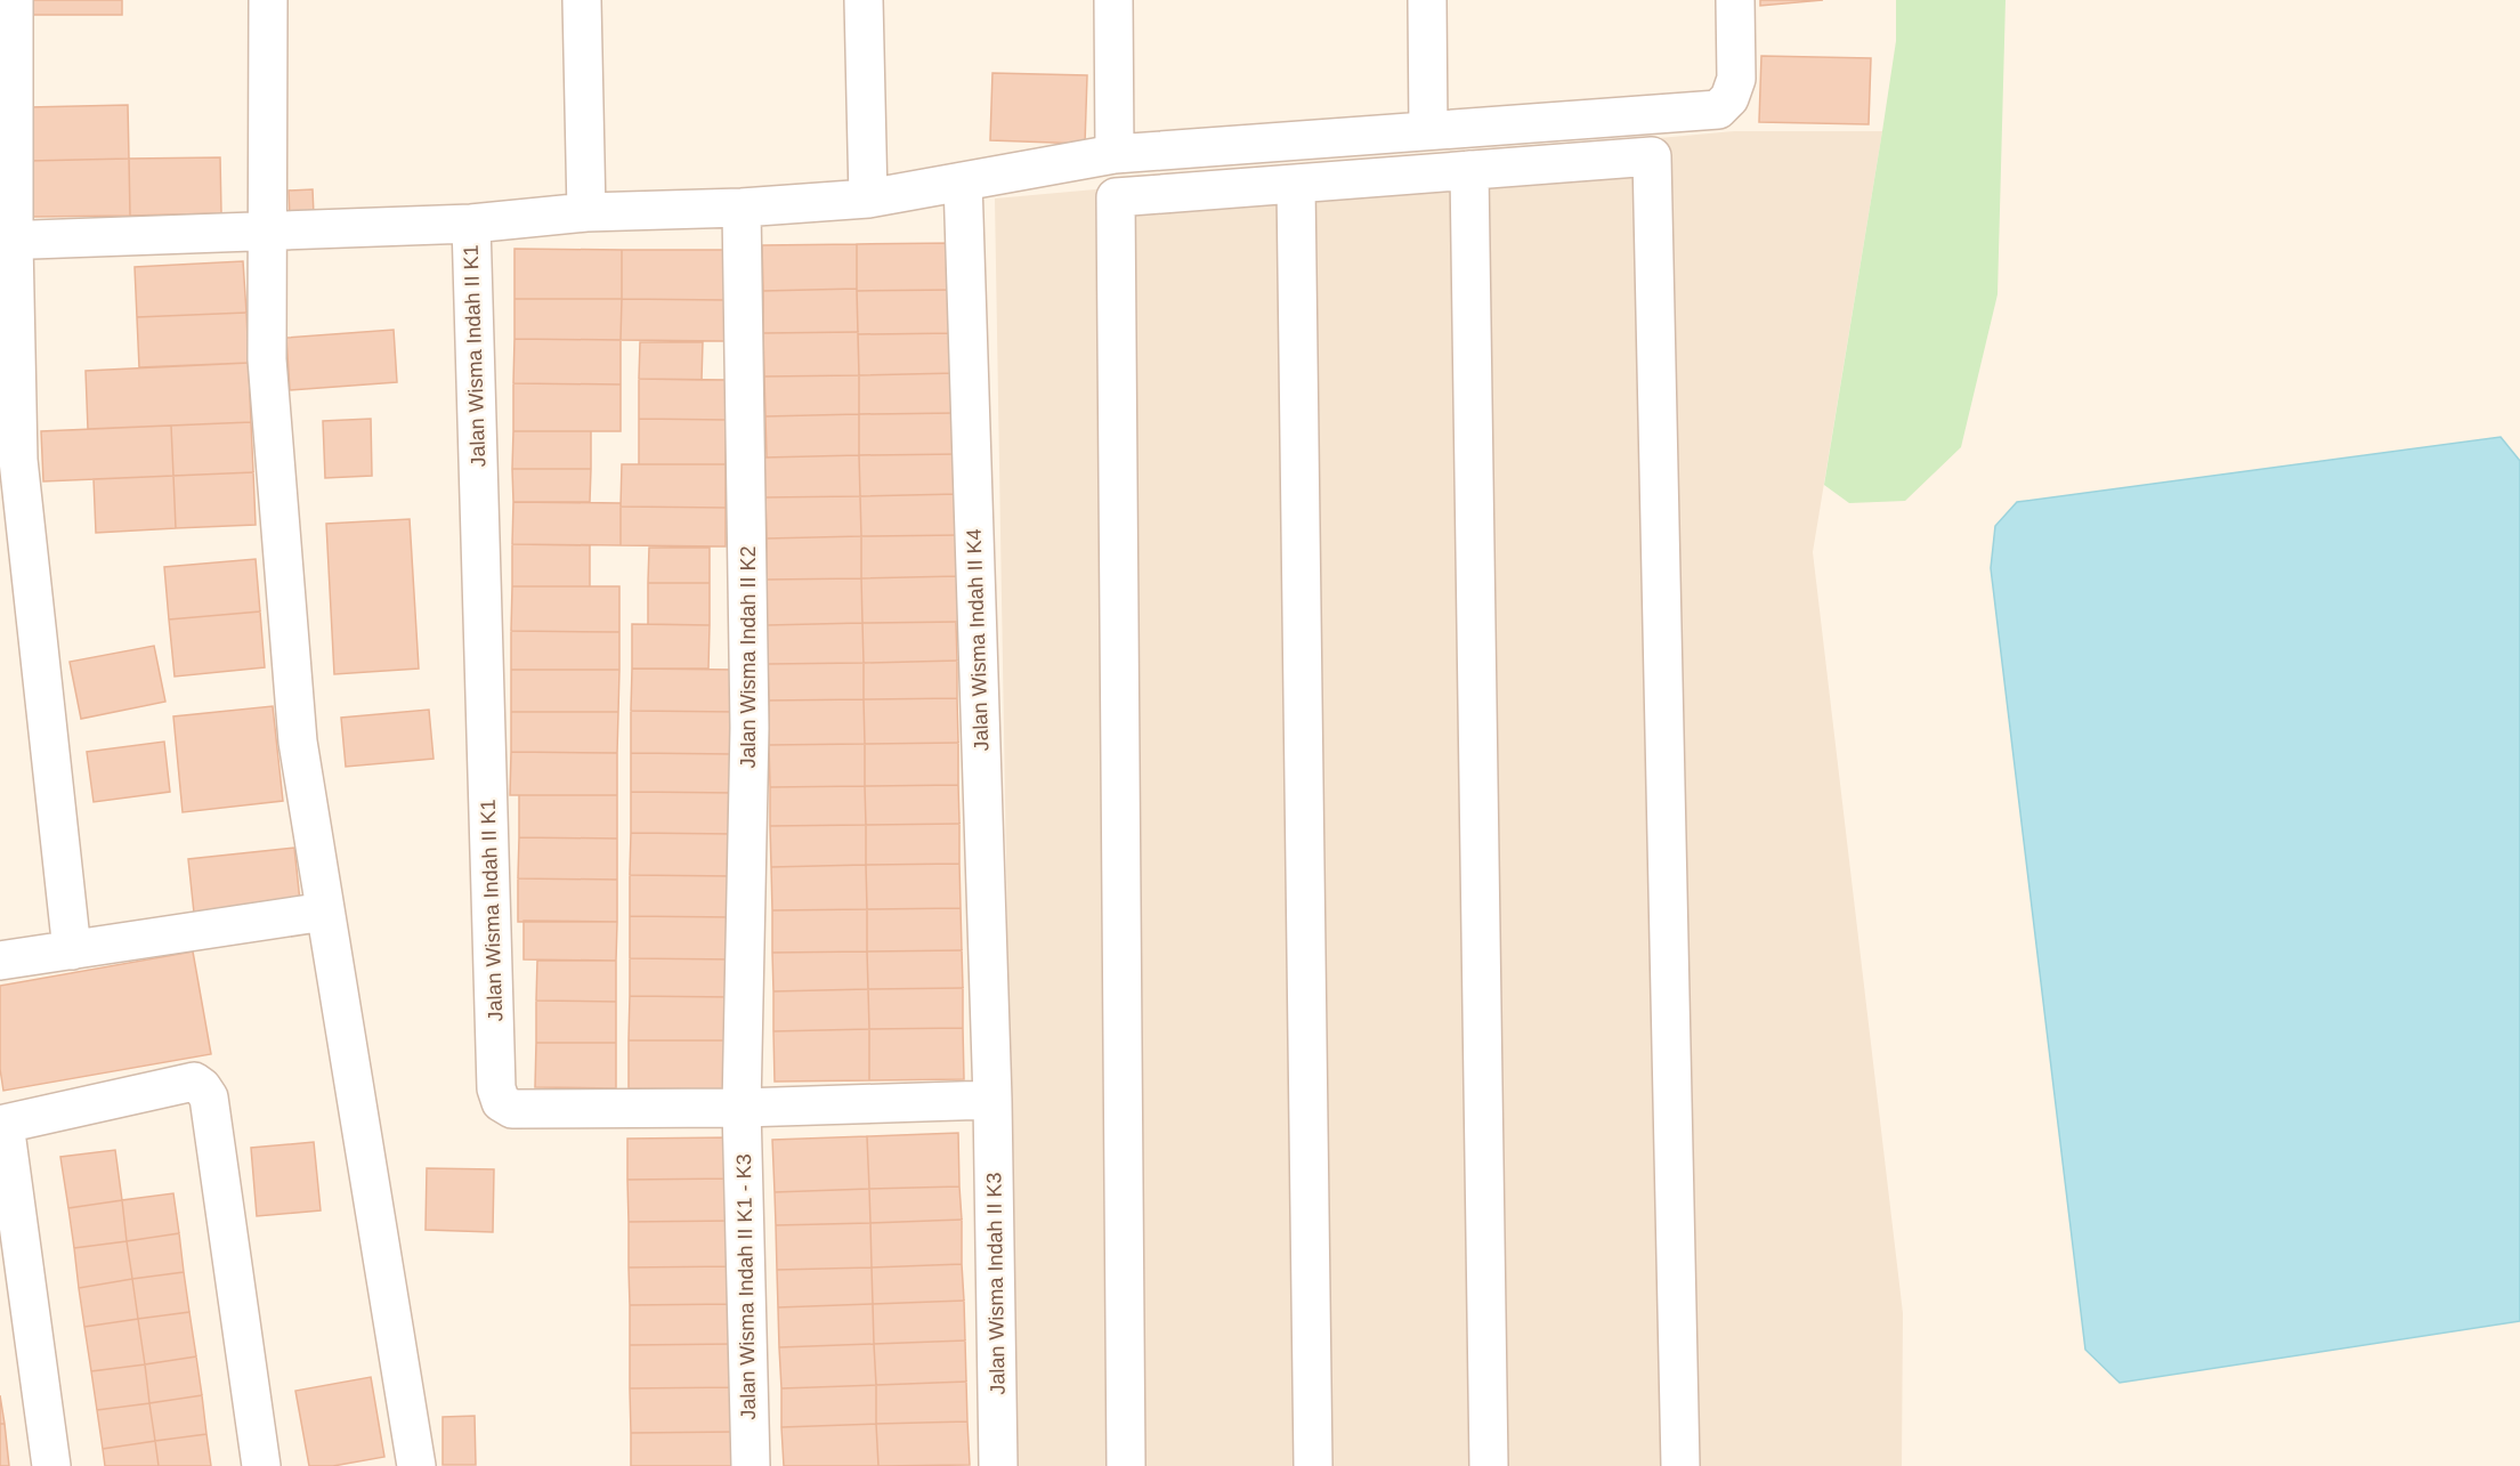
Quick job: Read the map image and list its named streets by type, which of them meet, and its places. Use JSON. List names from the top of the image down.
{
  "streets": {
    "street": [
      "Jalan Wisma Indah II K1",
      "Jalan Wisma Indah II K4",
      "Jalan Wisma Indah II K2",
      "Jalan Wisma Indah II K3",
      "Jalan Wisma Indah II K1 - K3"
    ]
  },
  "crossings": [
    ["Jalan Wisma Indah II K1", "Jalan Wisma Indah II K4"],
    ["Jalan Wisma Indah II K1", "Jalan Wisma Indah II K2"],
    ["Jalan Wisma Indah II K1", "Jalan Wisma Indah II K3"],
    ["Jalan Wisma Indah II K1", "Jalan Wisma Indah II K1 - K3"],
    ["Jalan Wisma Indah II K4", "Jalan Wisma Indah II K3"],
    ["Jalan Wisma Indah II K2", "Jalan Wisma Indah II K1 - K3"]
  ]
}
